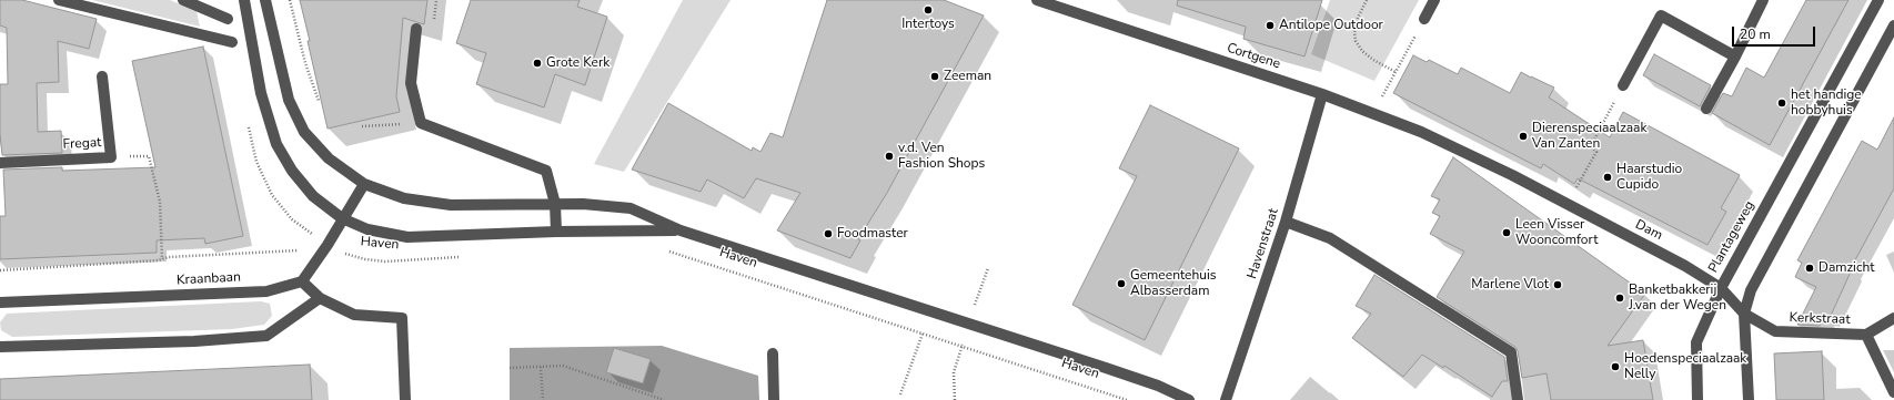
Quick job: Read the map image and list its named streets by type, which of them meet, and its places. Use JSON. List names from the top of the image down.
{
  "streets": {
    "street": [
      "Cortgene",
      "Fregat",
      "Dam",
      "Plantageweg",
      "Haven",
      "Havenstraat",
      "Kraanbaan",
      "Kerkstraat"
    ]
  },
  "crossings": [
    ["Cortgene", "Dam"],
    ["Cortgene", "Havenstraat"],
    ["Dam", "Plantageweg"],
    ["Plantageweg", "Kerkstraat"]
  ],
  "places": [
    "Intertoys",
    "Antilope Outdoor",
    "Grote Kerk",
    "Zeeman",
    "het handige hobbyhuis",
    "Dierenspeciaalzaak Van Zanten",
    "v.d. Ven Fashion Shops",
    "Haarstudio Cupido",
    "Leen Visser Wooncomfort",
    "Foodmaster",
    "Damzicht",
    "Gemeentehuis Albasserdam",
    "Marlene Vlot",
    "Banketbakkerij J.van der Wegen",
    "Hoedenspeciaalzaak Nelly"
  ],
  "scale_bar": "20 m"
}
